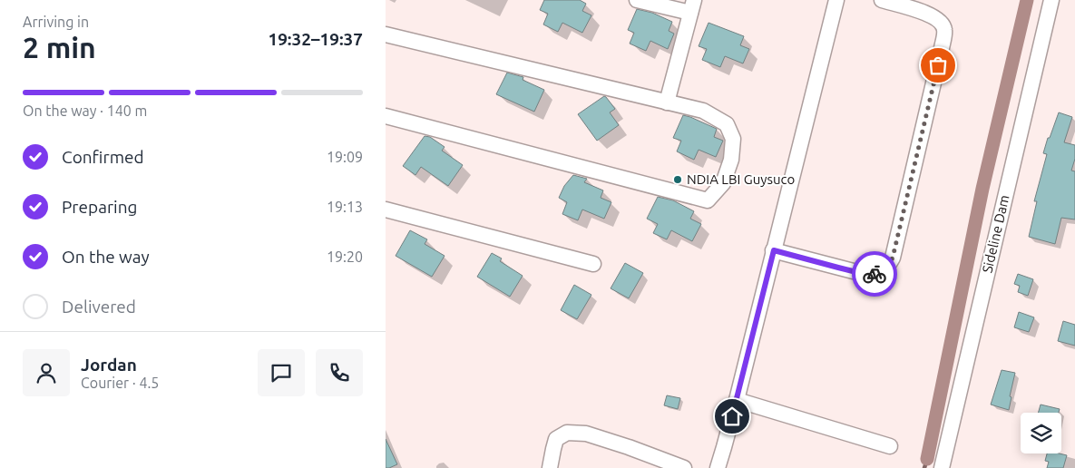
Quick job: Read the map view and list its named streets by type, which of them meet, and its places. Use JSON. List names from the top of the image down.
{
  "streets": {
    "street": ["Sideline Dam"]
  },
  "places": ["NDIA LBI Guysuco"],
  "page": {
    "heading": ["2 min", "Arriving in", "19:32–19:37"],
    "panel": ["Jordan", "Courier · 4.5"],
    "bar": "On the way · 140 m",
    "list": [
      ["Confirmed", "19:09"],
      ["Preparing", "19:13"],
      ["On the way", "19:20"],
      "Delivered"
    ]
  }
}
